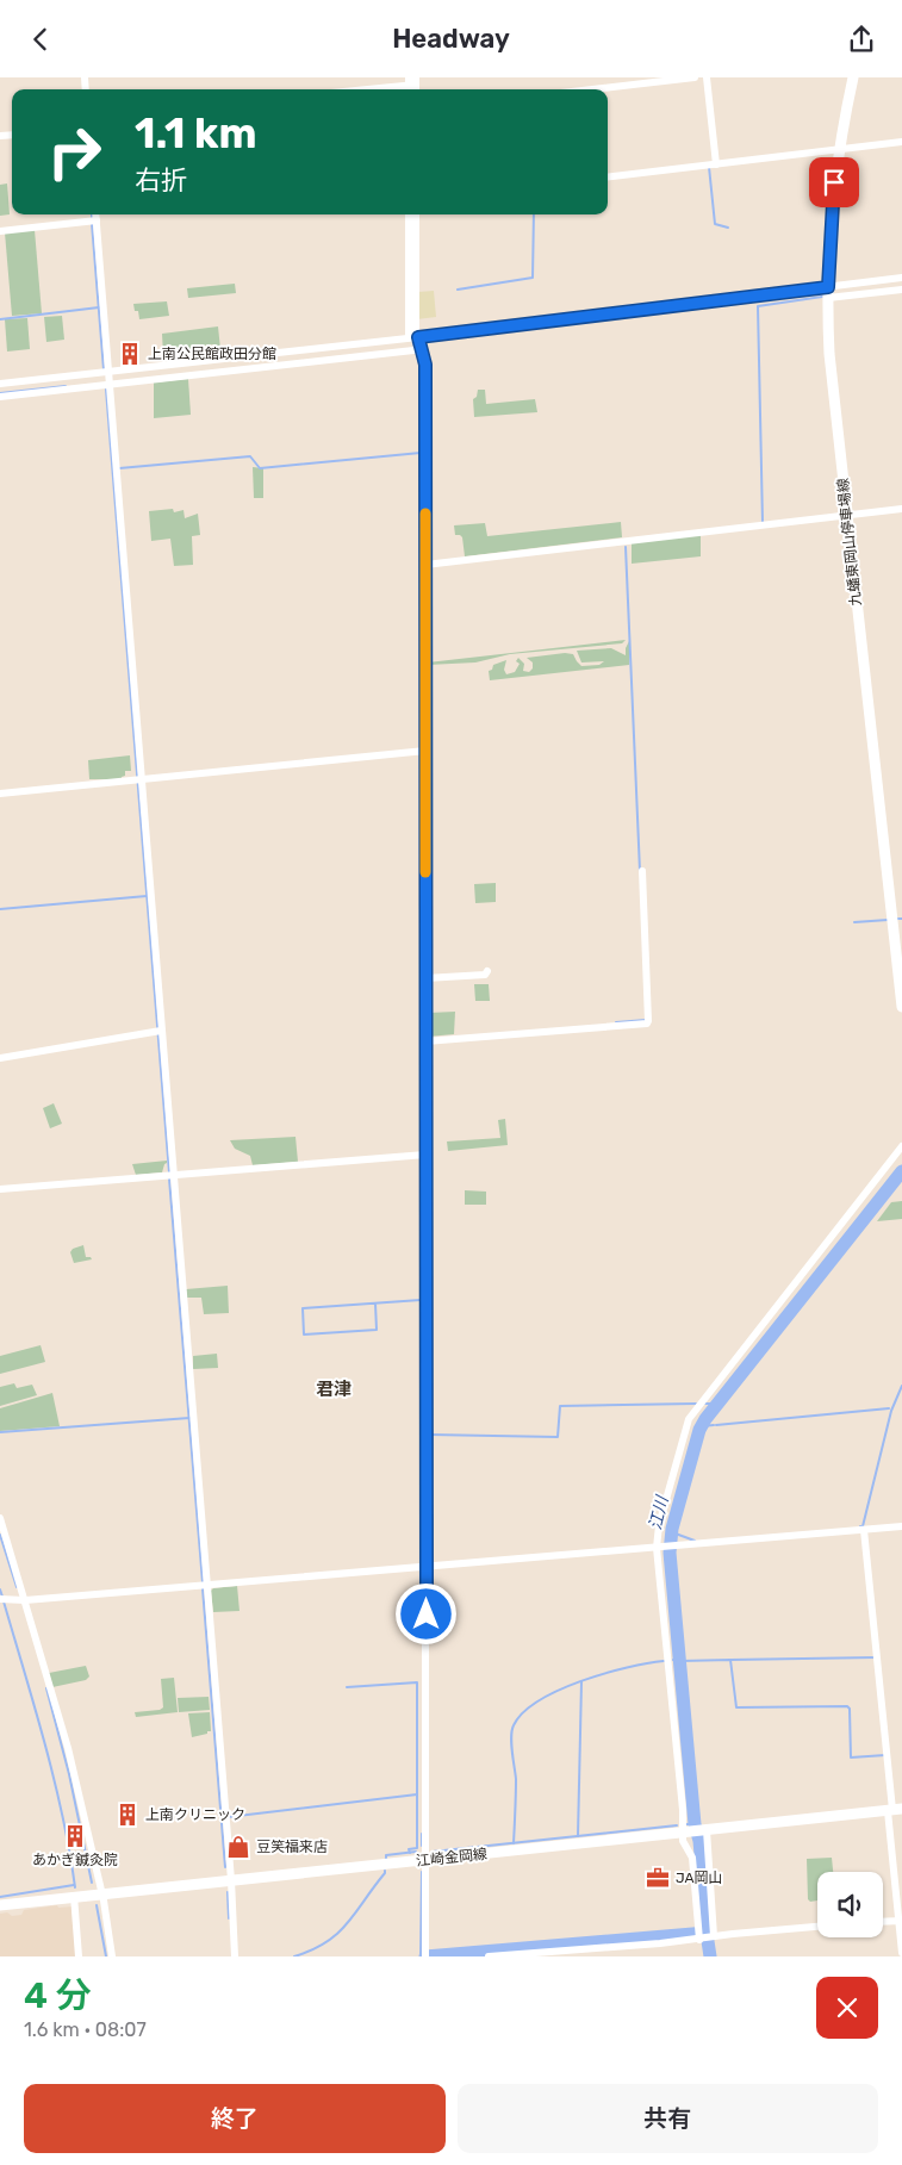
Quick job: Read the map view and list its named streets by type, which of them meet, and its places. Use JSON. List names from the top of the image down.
{
  "streets": {
    "main road": ["九蟠東岡山停車場線", "江崎金岡線"]
  },
  "districts": ["君津"],
  "water": ["江川"],
  "places": {
    "building": ["上南公民館政田分館", "上南クリニック", "あかぎ鍼灸院"],
    "shop": ["豆笑福来店"],
    "office": ["JA岡山"]
  },
  "page": {
    "header": "Headway",
    "turn": ["1.1 km", "右折"],
    "heading": ["4 分", "1.6 km · 08:07"],
    "buttons": ["終了", "共有"]
  }
}
